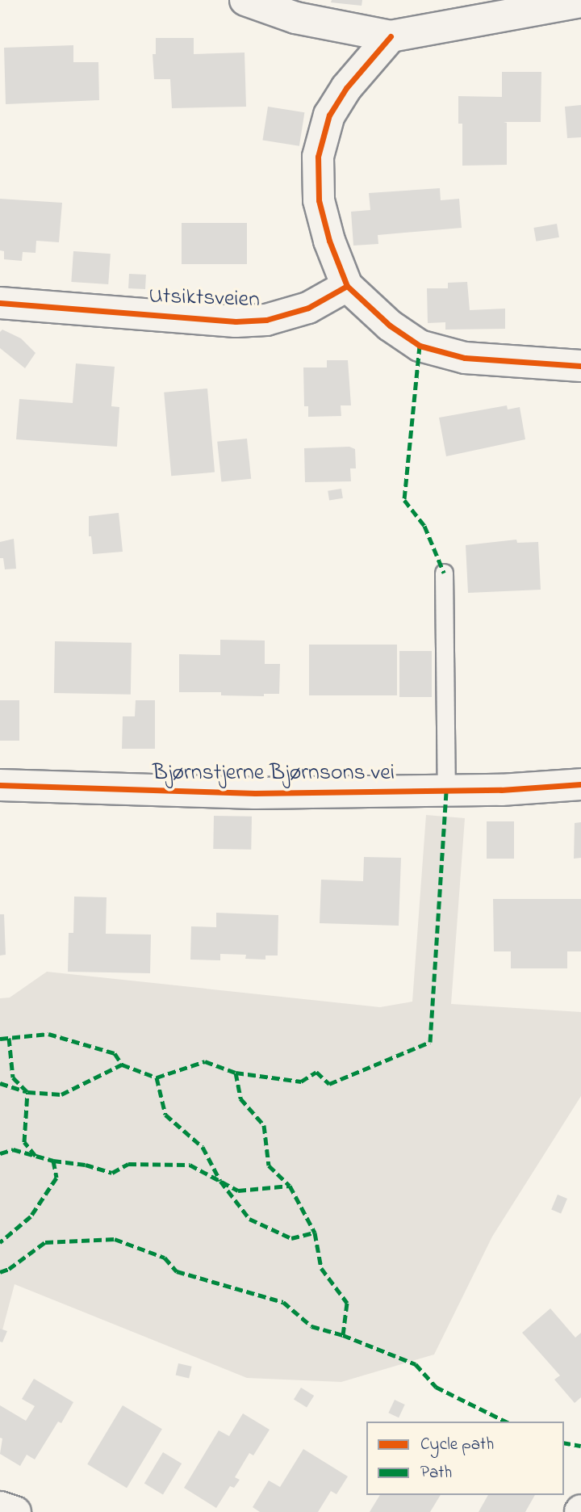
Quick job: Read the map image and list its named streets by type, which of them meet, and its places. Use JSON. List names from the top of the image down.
{
  "streets": {
    "street": ["Utsiktsveien", "Bjørnstjerne Bjørnsons vei"]
  },
  "legend": ["Cycle path", "Path"]
}
